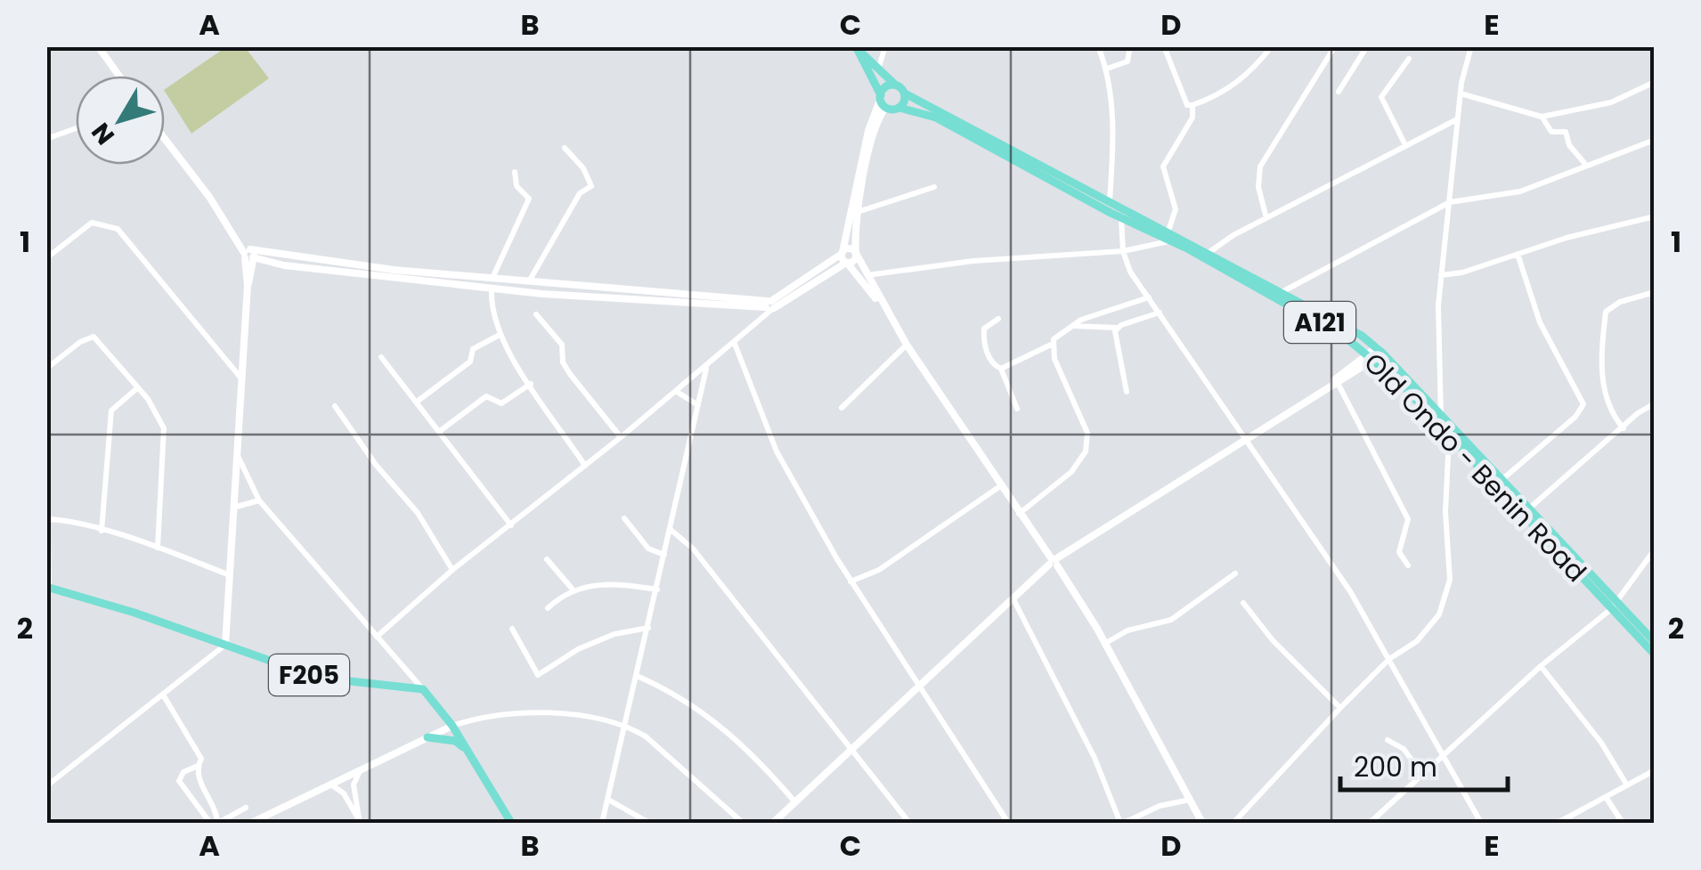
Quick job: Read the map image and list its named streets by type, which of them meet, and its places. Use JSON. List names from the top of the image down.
{
  "streets": {
    "main road": ["A121", "Old Ondo - Benin Road", "F205"]
  },
  "scale_bar": "200 m",
  "north": "bottom left",
  "grid": {
    "columns": [
      "A",
      "B",
      "C",
      "D",
      "E"
    ],
    "rows": ["1", "2"]
  }
}
